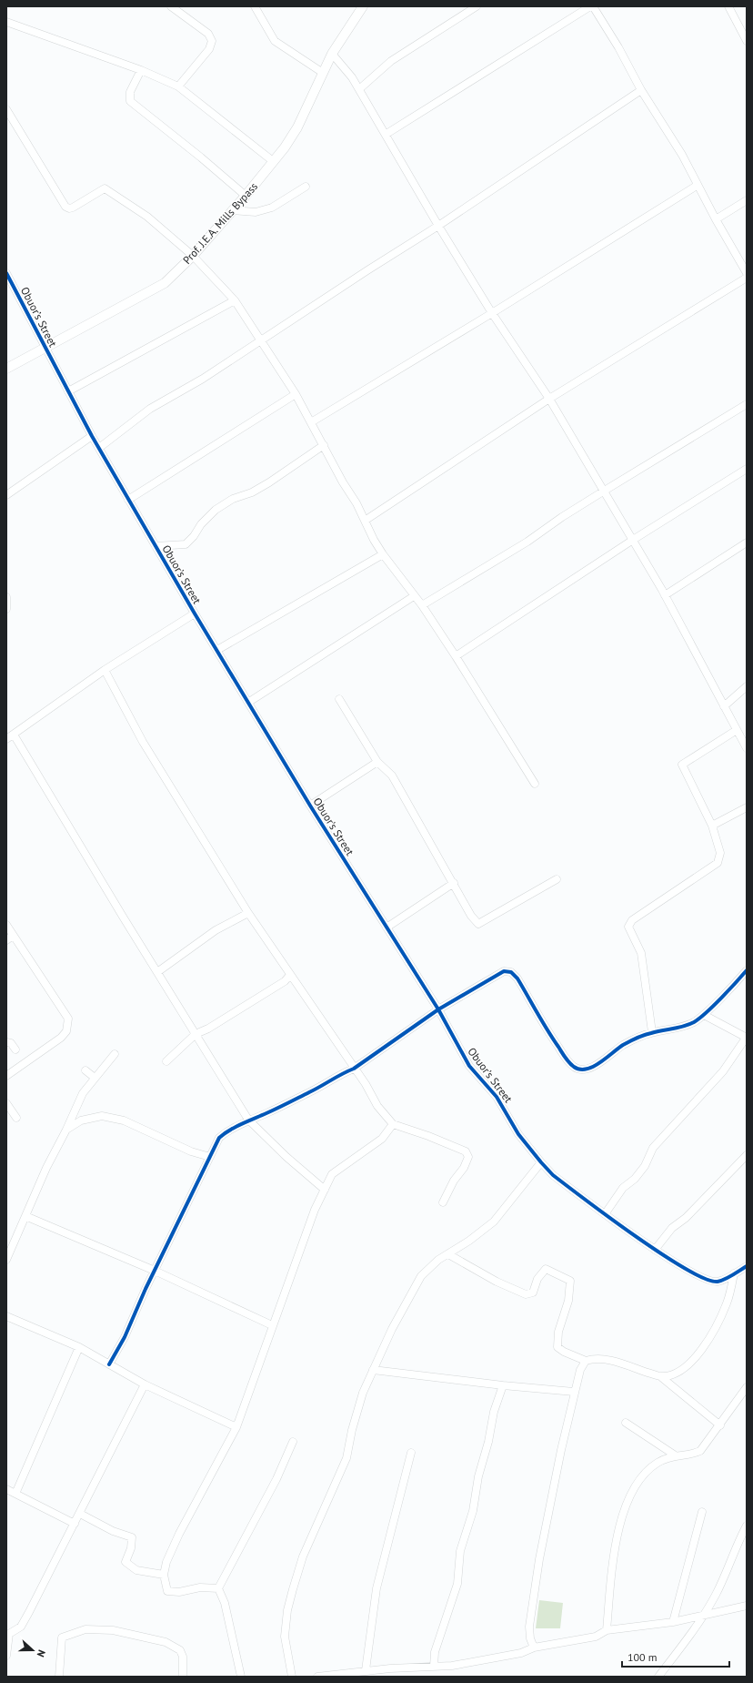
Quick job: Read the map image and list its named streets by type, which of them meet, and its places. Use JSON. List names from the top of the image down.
{
  "streets": {
    "street": ["Prof. J.E.A. Mills Bypass", "Obuor’s Street"]
  },
  "crossings": [
    ["Prof. J.E.A. Mills Bypass", "Obuor’s Street"]
  ],
  "scale_bar": "100 m",
  "north": "right"
}
